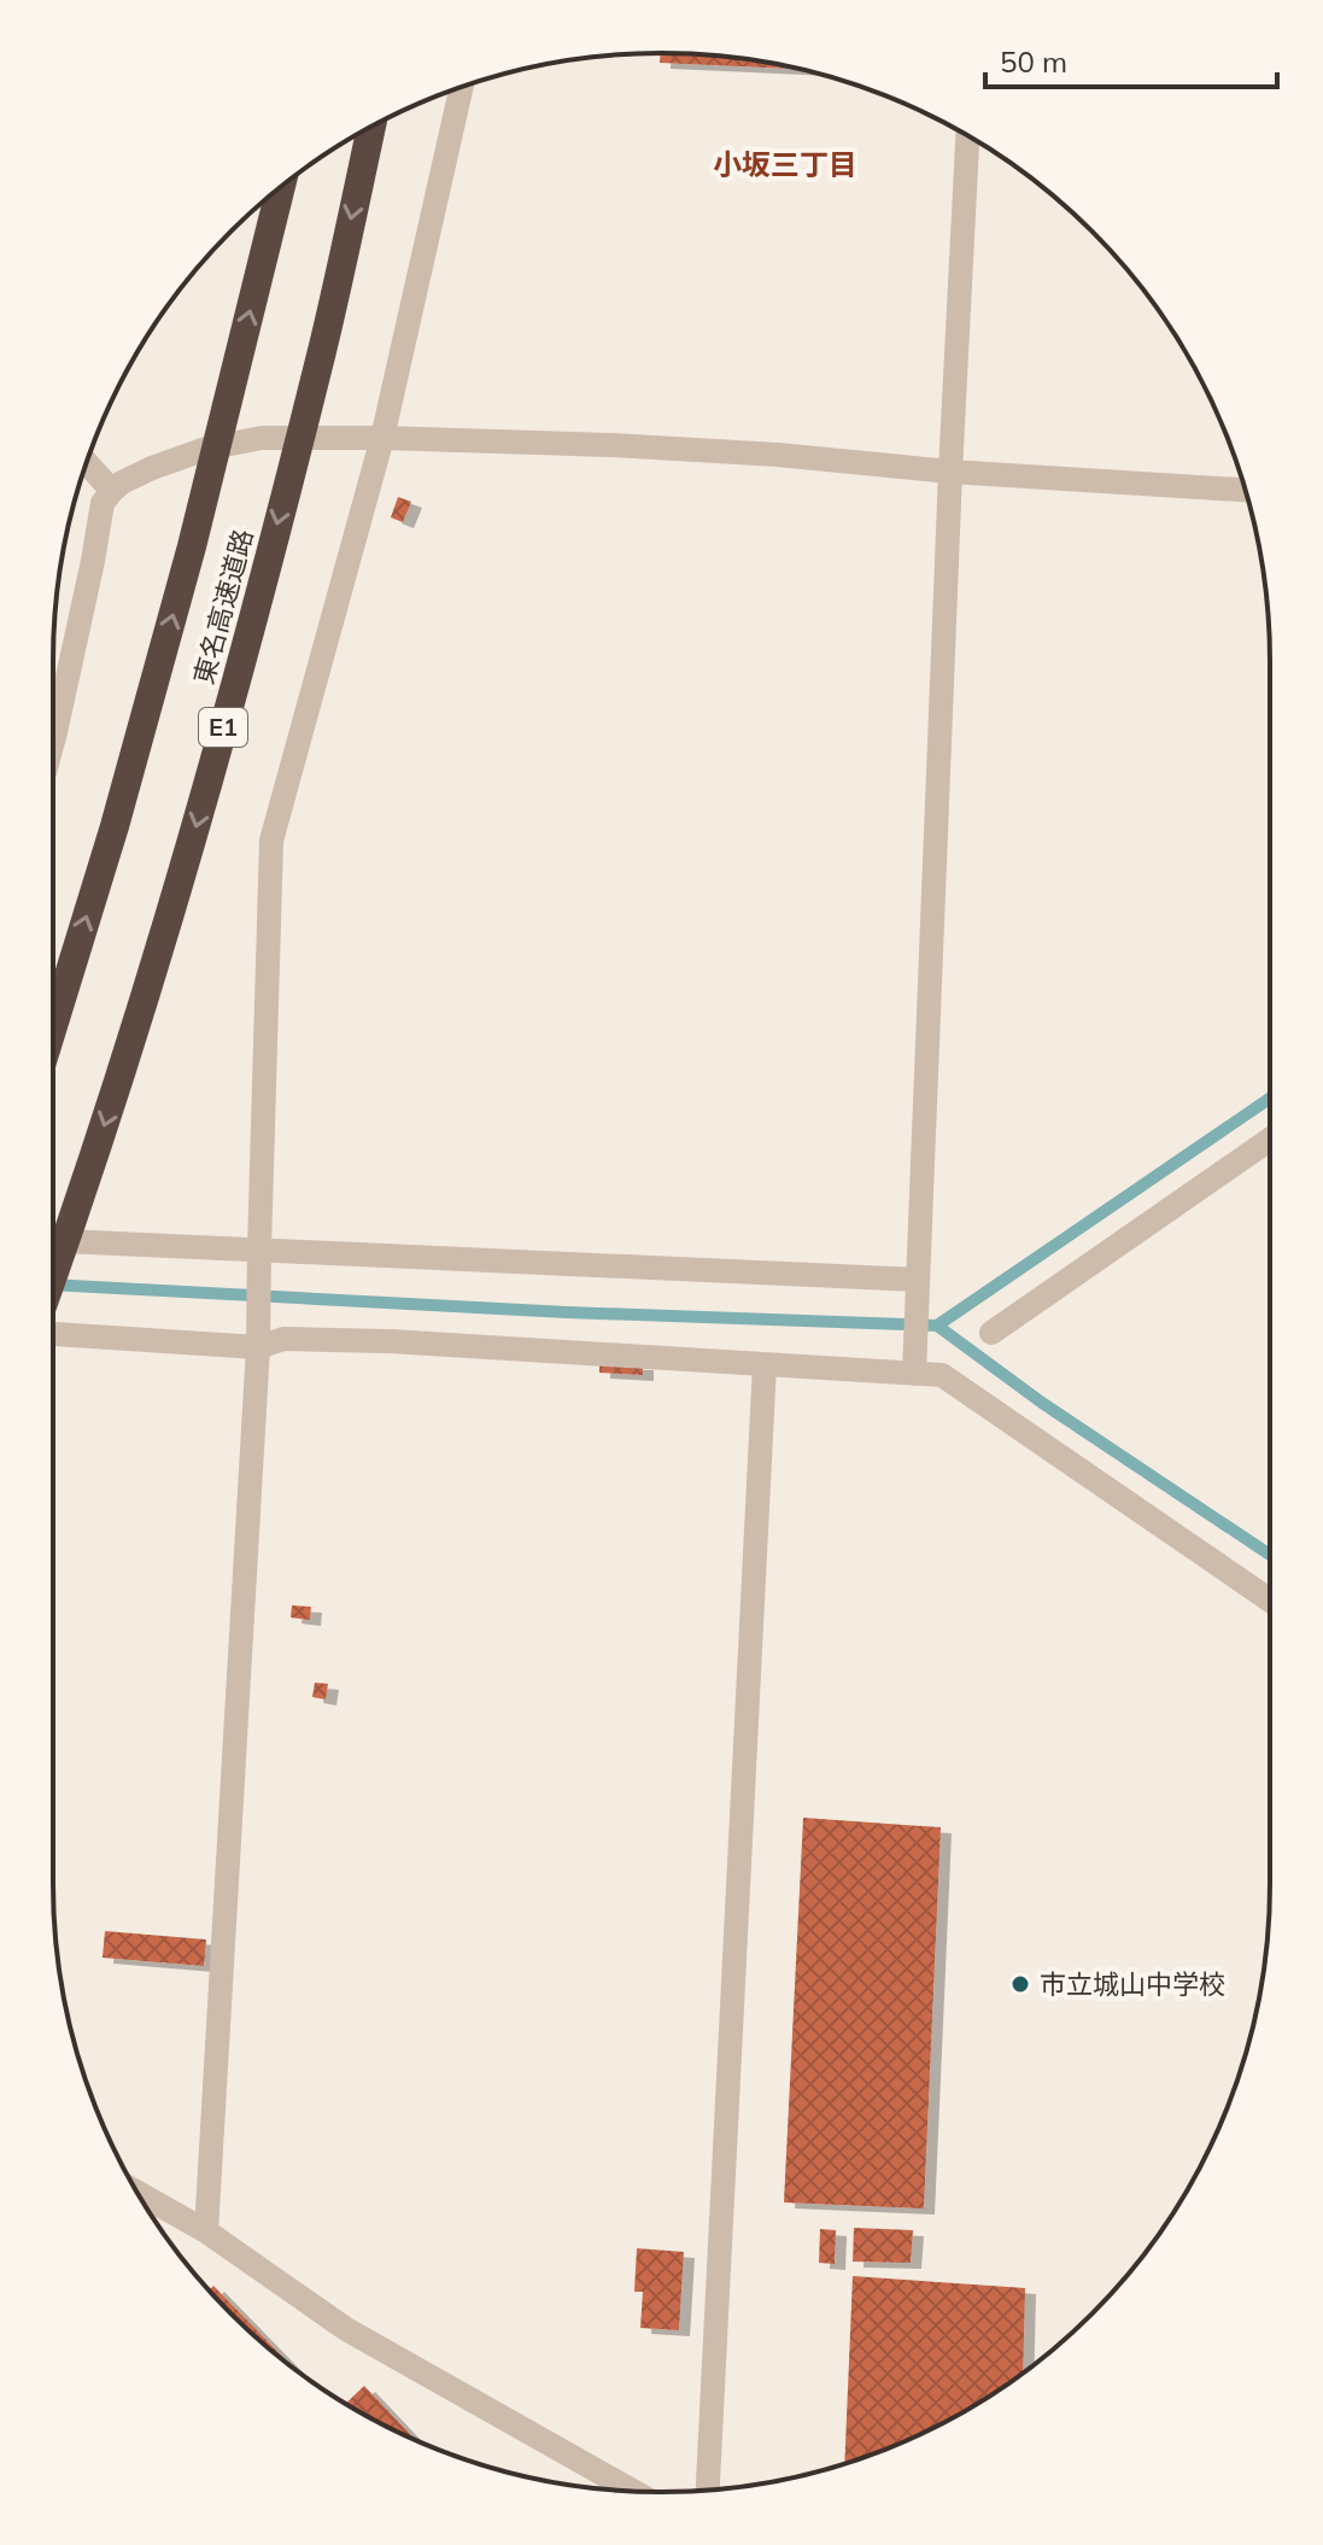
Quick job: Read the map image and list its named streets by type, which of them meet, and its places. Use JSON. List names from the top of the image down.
{
  "streets": {
    "highway": ["東名高速道路", "E1"]
  },
  "districts": ["小坂三丁目"],
  "places": ["市立城山中学校"],
  "scale_bar": "50 m"
}
